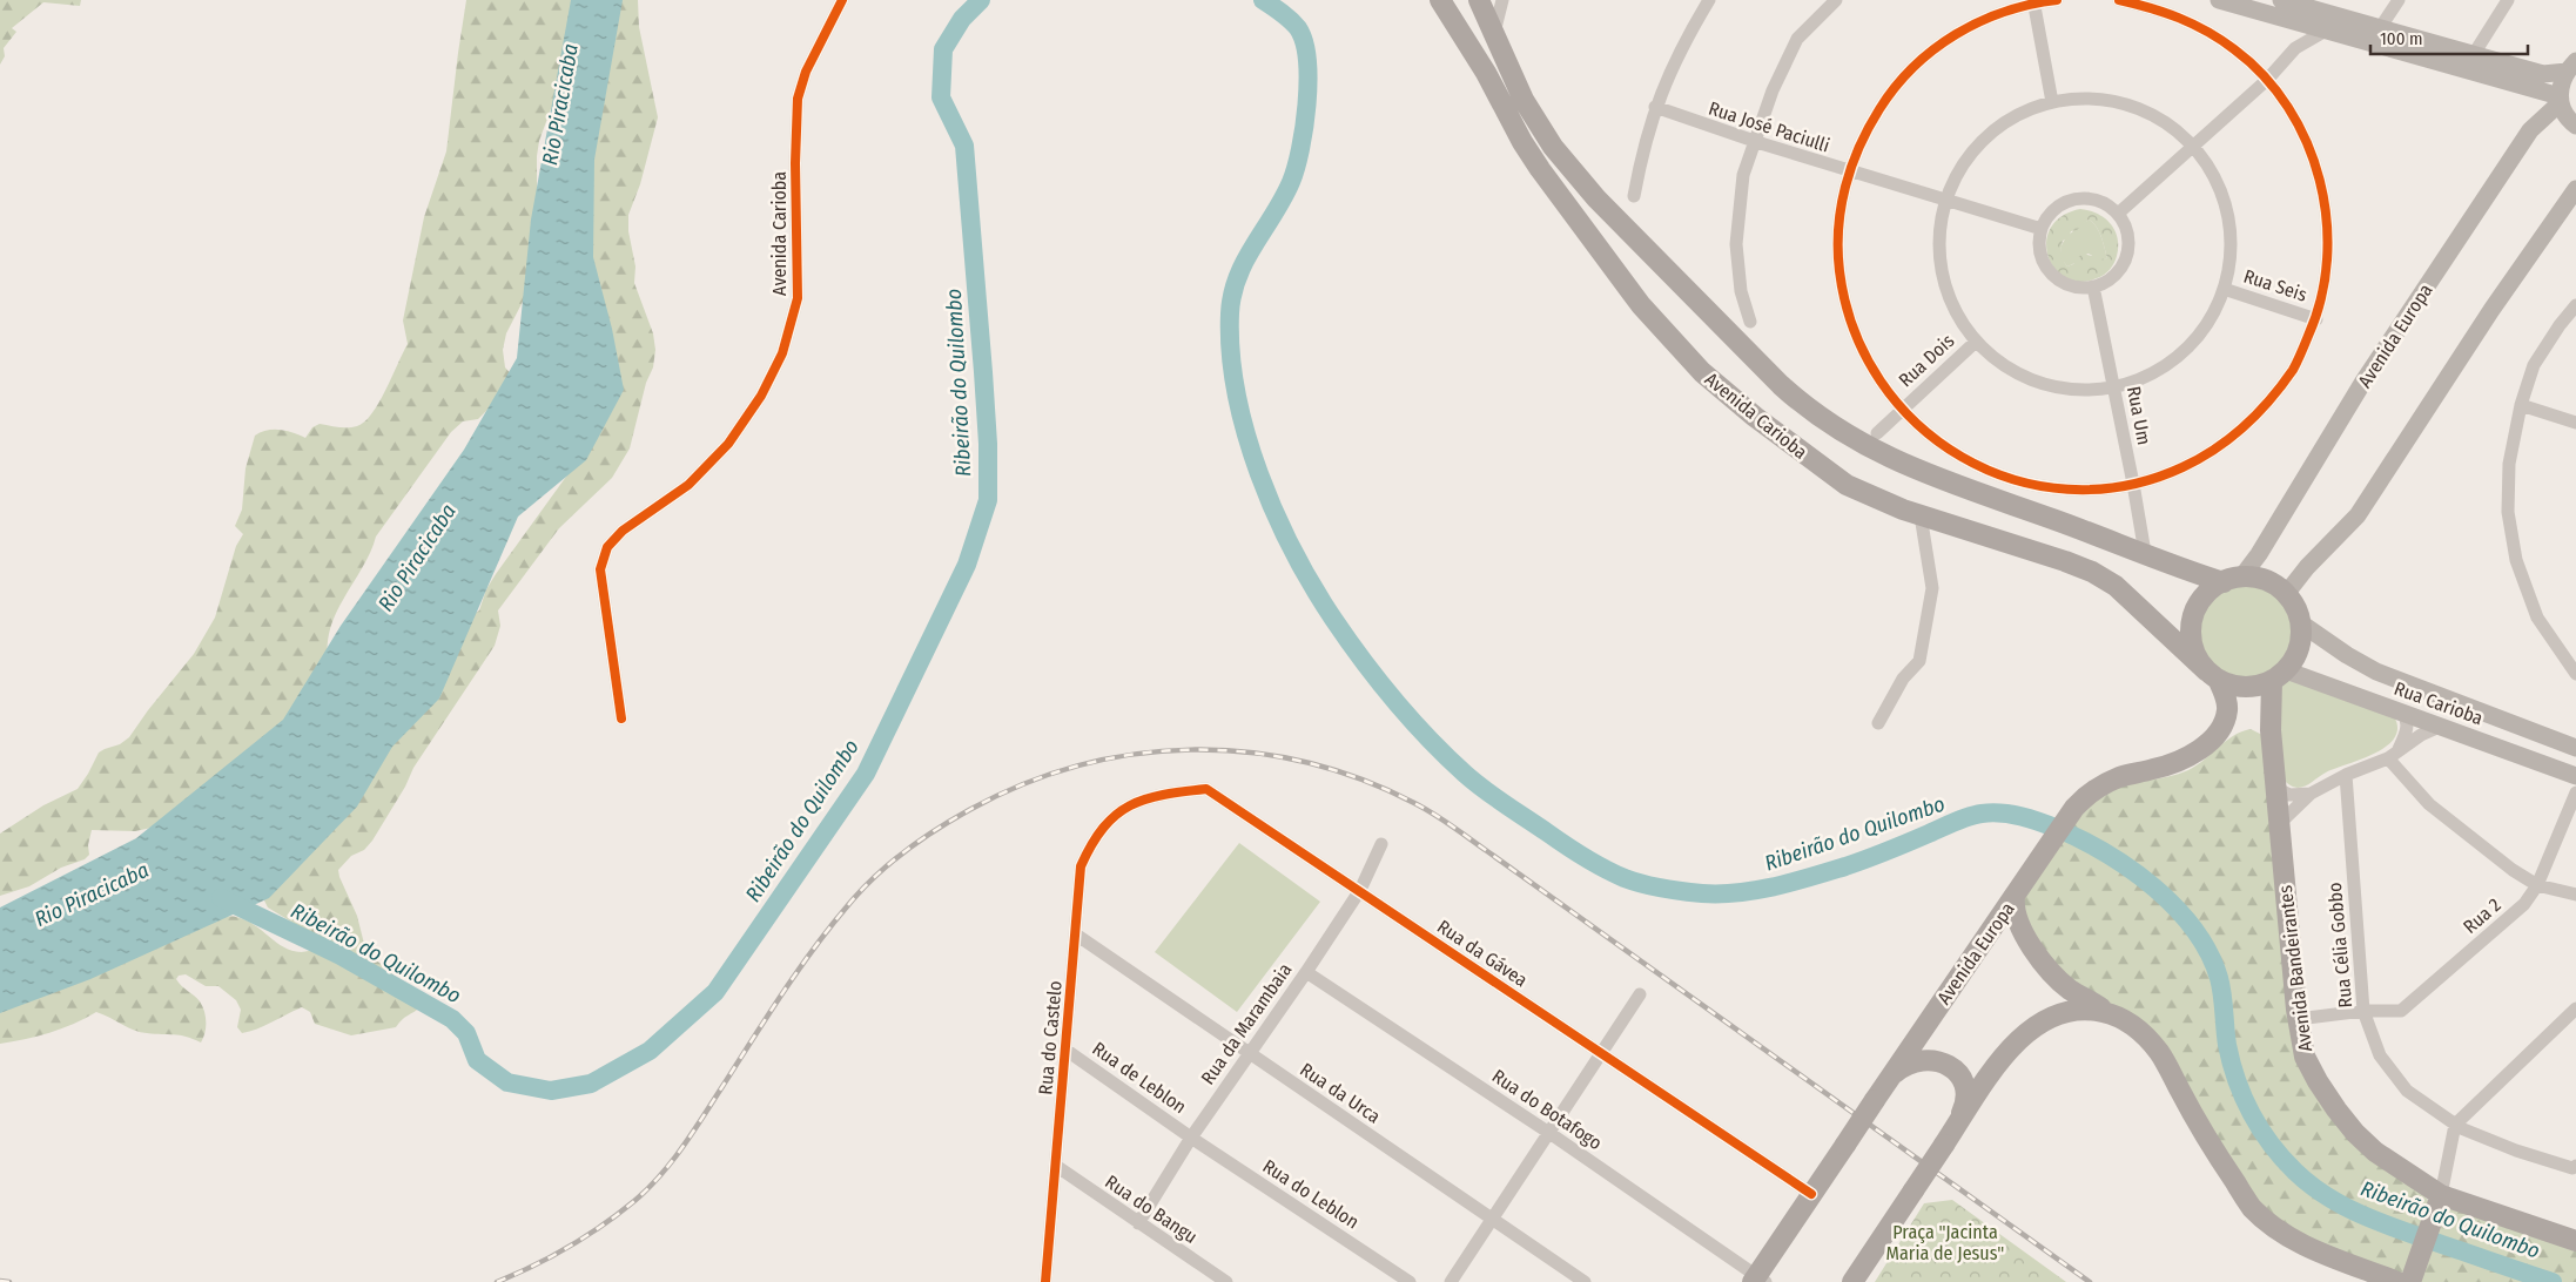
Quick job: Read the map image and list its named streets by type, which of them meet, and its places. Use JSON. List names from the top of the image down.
{
  "streets": {
    "main road": [
      "Avenida Carioba",
      "Avenida Europa",
      "Rua Carioba",
      "Avenida Bandeirantes"
    ],
    "street": [
      "Rua José Paciulli",
      "Rua Seis",
      "Rua Dois",
      "Rua Um",
      "Rua 2",
      "Rua Célia Gobbo",
      "Rua da Gávea",
      "Rua da Marambaia",
      "Rua do Castelo",
      "Rua de Leblon",
      "Rua da Urca",
      "Rua do Botafogo",
      "Rua do Leblon",
      "Rua do Bangu"
    ]
  },
  "crossings": [
    ["Rua José Paciulli", "Rua Um"],
    ["Avenida Carioba", "Avenida Europa"],
    ["Avenida Carioba", "Rua Um"],
    ["Avenida Carioba", "Rua Carioba"],
    ["Avenida Carioba", "Avenida Bandeirantes"],
    ["Avenida Europa", "Rua Carioba"],
    ["Avenida Europa", "Rua da Gávea"],
    ["Avenida Europa", "Avenida Bandeirantes"],
    ["Avenida Europa", "Rua do Botafogo"],
    ["Rua Carioba", "Avenida Bandeirantes"],
    ["Rua 2", "Rua Célia Gobbo"],
    ["Rua 2", "Avenida Bandeirantes"],
    ["Rua da Gávea", "Rua da Marambaia"],
    ["Rua da Gávea", "Rua do Castelo"],
    ["Rua da Marambaia", "Rua de Leblon"],
    ["Rua da Marambaia", "Rua da Urca"],
    ["Rua da Marambaia", "Rua do Botafogo"],
    ["Rua da Marambaia", "Rua do Leblon"],
    ["Rua da Marambaia", "Rua do Bangu"],
    ["Rua do Castelo", "Rua de Leblon"],
    ["Rua do Castelo", "Rua da Urca"],
    ["Rua do Castelo", "Rua do Bangu"],
    ["Rua de Leblon", "Rua do Leblon"]
  ],
  "water": ["Rio Piracicaba", "Ribeirão do Quilombo"],
  "parks": ["Praça \"Jacinta Maria de Jesus\""],
  "scale_bar": "100 m"
}
